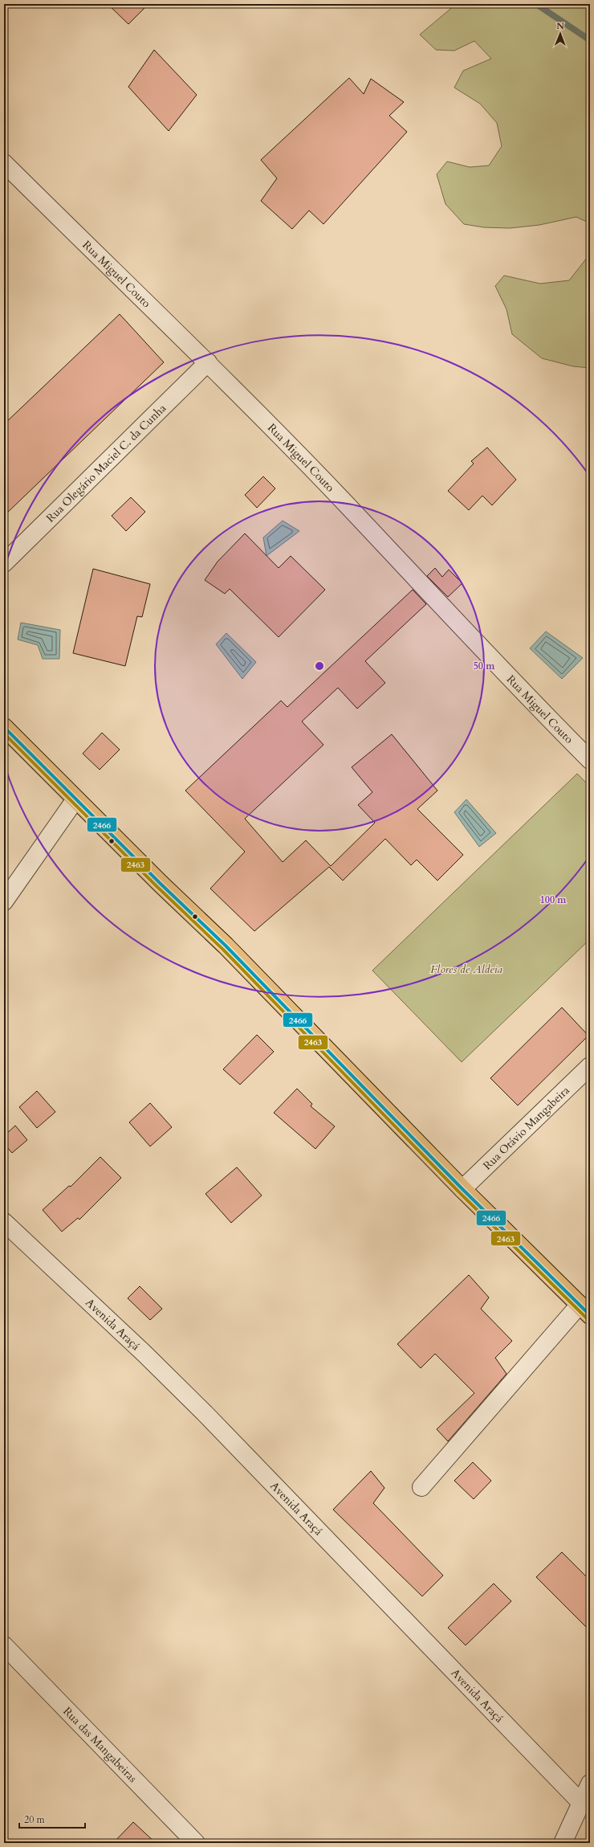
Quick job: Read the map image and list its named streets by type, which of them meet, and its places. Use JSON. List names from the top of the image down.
{
  "streets": {
    "street": [
      "Rua Miguel Couto",
      "Rua Olegário Maciel C. da Cunha",
      "Rua Otávio Mangabeira",
      "Avenida Araçá",
      "Rua das Mangabeiras"
    ]
  },
  "crossings": [
    ["Rua Miguel Couto", "Rua Olegário Maciel C. da Cunha"]
  ],
  "parks": ["Flores de Aldeia"],
  "lines": ["transit line 2466", "transit line 2463"],
  "scale_bar": "20 m",
  "north": "top",
  "rings": ["50 m", "100 m"]
}
